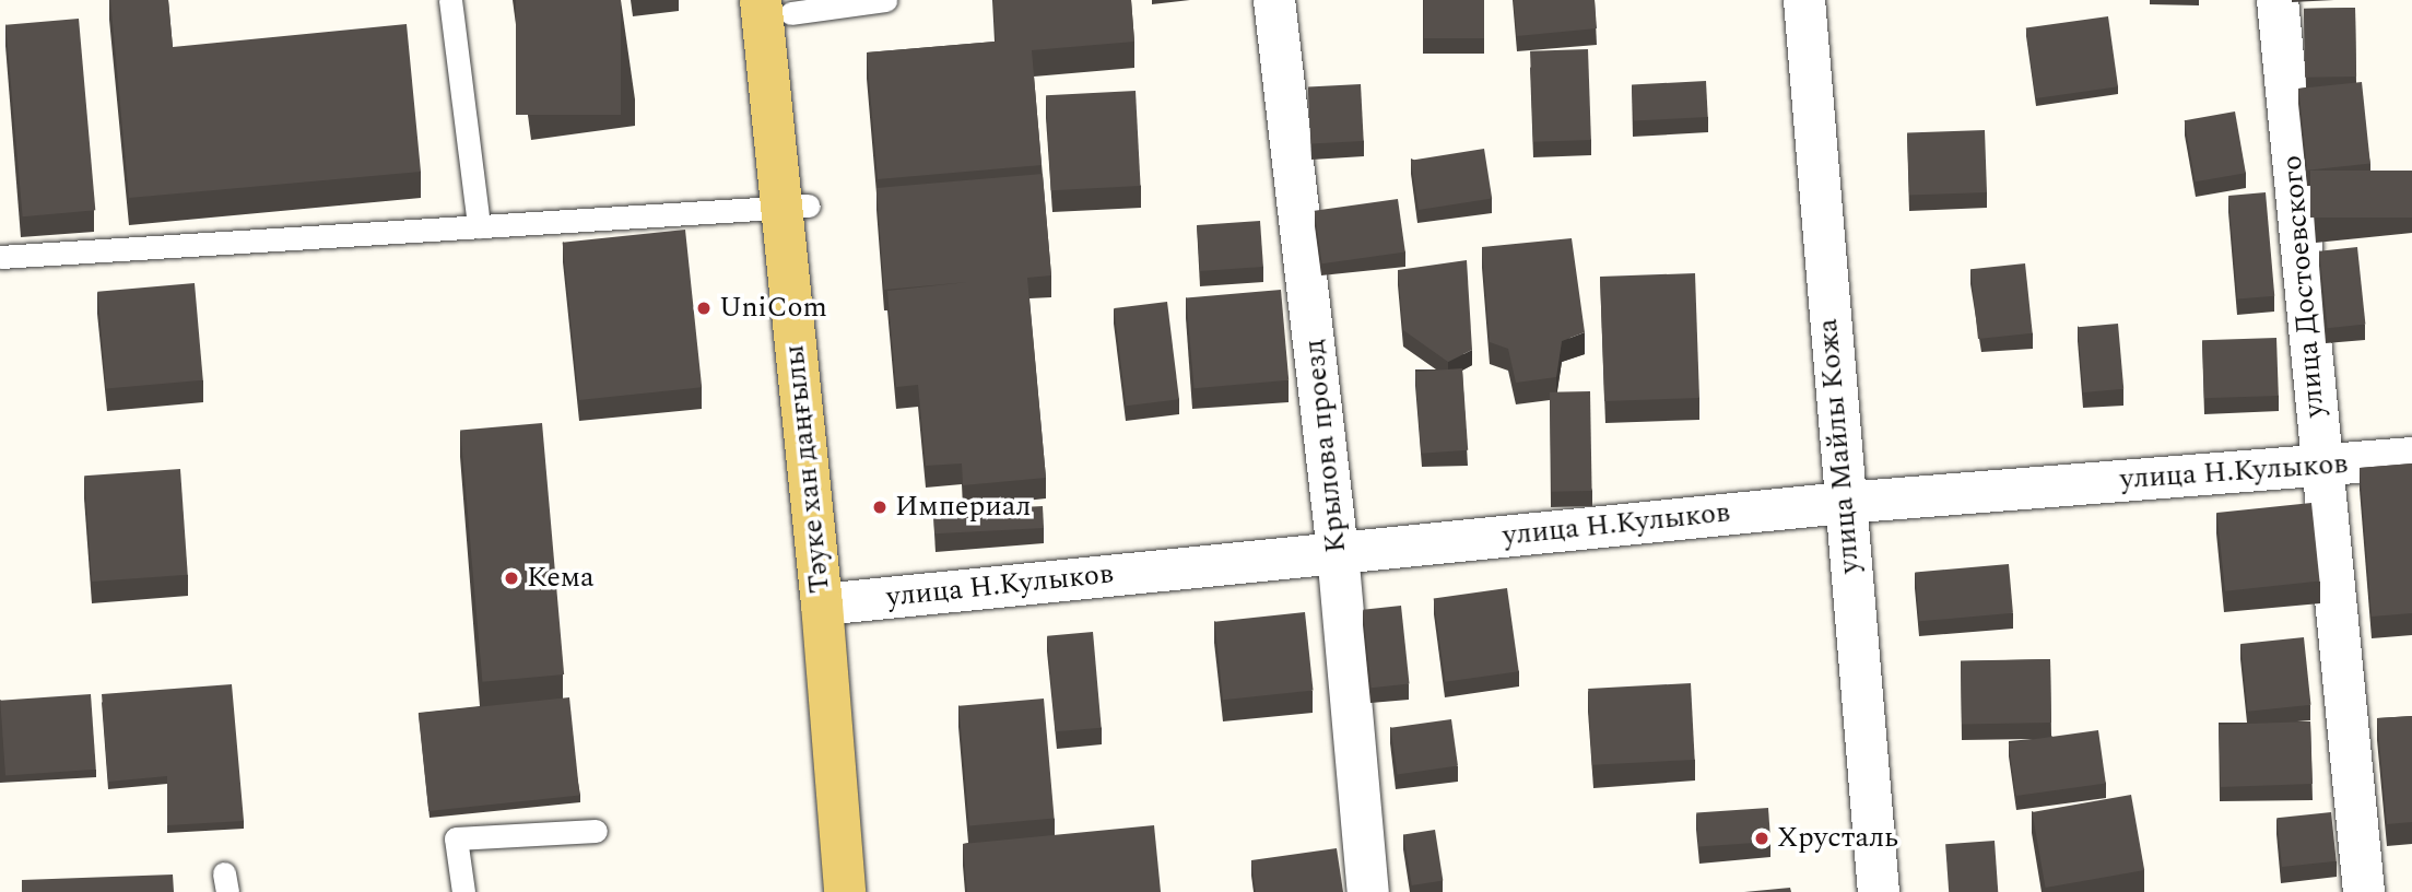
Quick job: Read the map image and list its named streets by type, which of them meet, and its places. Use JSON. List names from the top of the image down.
{
  "streets": {
    "main road": ["Тәуке хан даңғылы"],
    "street": [
      "улица Достоевского",
      "Крылова проезд",
      "улица Майлы Кожа",
      "улица Н.Кулыков"
    ]
  },
  "crossings": [
    ["улица Достоевского", "улица Н.Кулыков"],
    ["Крылова проезд", "улица Н.Кулыков"],
    ["улица Майлы Кожа", "улица Н.Кулыков"],
    ["Тәуке хан даңғылы", "улица Н.Кулыков"]
  ],
  "places": [
    "UniCom",
    "Империал",
    "Кема",
    "Хрусталь"
  ]
}
